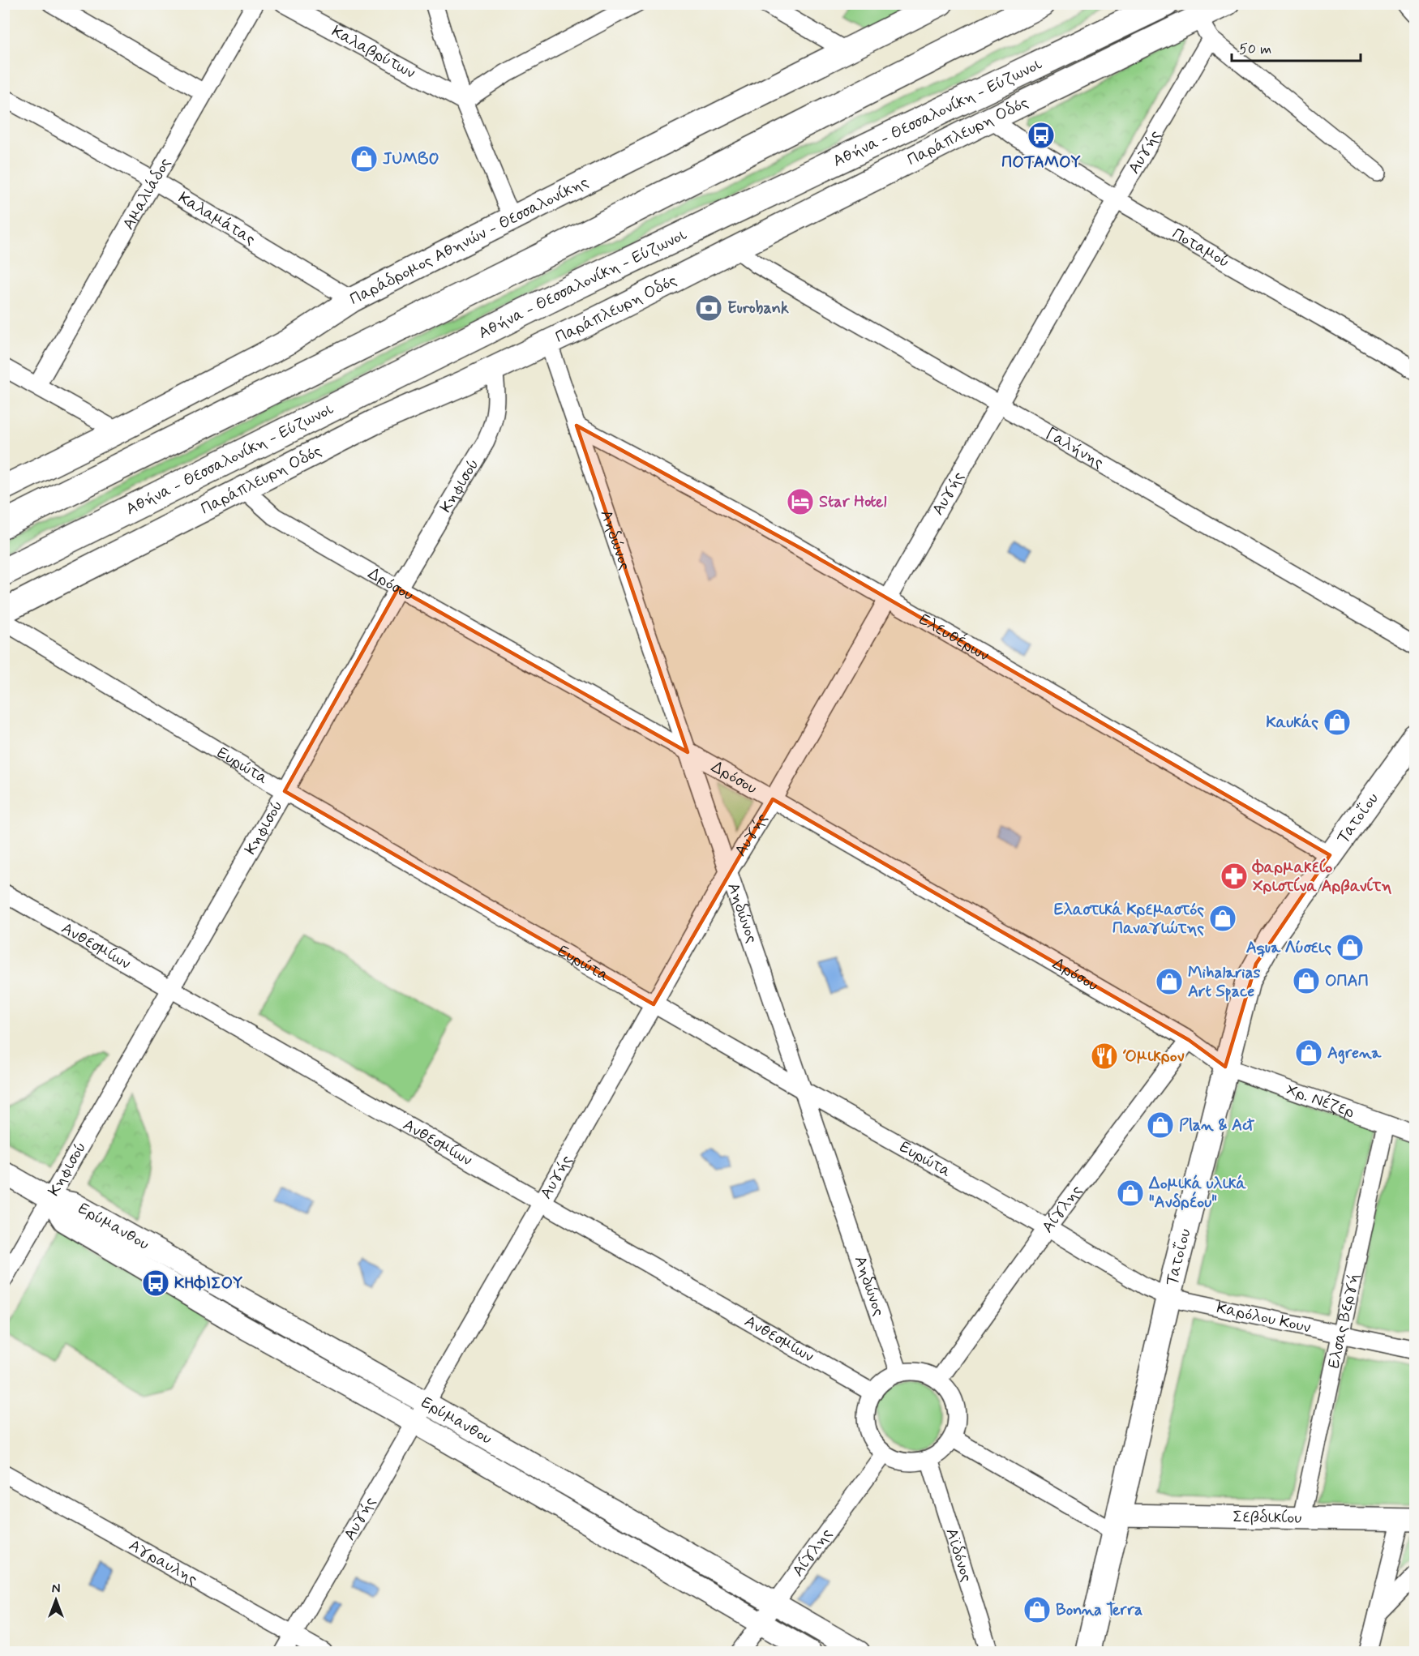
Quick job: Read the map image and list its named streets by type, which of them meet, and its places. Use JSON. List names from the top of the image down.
{
  "streets": {
    "highway": ["Αθήνα - Θεσσαλονίκη - Εύζωνοι"],
    "main road": ["Παράπλευρη Οδός", "Παράδρομος Αθηνών - Θεσσαλονίκης", "Τατοΐου"],
    "street": [
      "Καλαβρύτων",
      "Αυγής",
      "Αμαλιάδος",
      "Καλαμάτας",
      "Ποταμού",
      "Γαλήνης",
      "Κηφισού",
      "Αηδώνος",
      "Δρόσου",
      "Ελευθέρων",
      "Ευρώτα",
      "Ανθεσμίων",
      "Χρ. Νέζερ",
      "Αίγλης",
      "Ερύμανθου",
      "Καρόλου Κουν",
      "Ελσας Βεργή",
      "Σεβδικίου",
      "Αϊδόνος",
      "Αγραυλης"
    ]
  },
  "crossings": [
    ["Παράπλευρη Οδός", "Ποταμού"],
    ["Παράπλευρη Οδός", "Γαλήνης"],
    ["Παράπλευρη Οδός", "Κηφισού"],
    ["Παράπλευρη Οδός", "Αηδώνος"],
    ["Παράπλευρη Οδός", "Δρόσου"],
    ["Αυγής", "Ποταμού"],
    ["Αυγής", "Γαλήνης"],
    ["Αυγής", "Αηδώνος"],
    ["Αυγής", "Δρόσου"],
    ["Αυγής", "Ελευθέρων"],
    ["Αυγής", "Ευρώτα"],
    ["Αυγής", "Ανθεσμίων"],
    ["Αυγής", "Ερύμανθου"],
    ["Αυγής", "Αγραυλης"],
    ["Αμαλιάδος", "Καλαμάτας"],
    ["Καλαμάτας", "Παράδρομος Αθηνών - Θεσσαλονίκης"],
    ["Κηφισού", "Δρόσου"],
    ["Κηφισού", "Ευρώτα"],
    ["Κηφισού", "Ανθεσμίων"],
    ["Κηφισού", "Ερύμανθου"],
    ["Αηδώνος", "Δρόσου"],
    ["Αηδώνος", "Ελευθέρων"],
    ["Αηδώνος", "Ευρώτα"],
    ["Αηδώνος", "Ανθεσμίων"],
    ["Αηδώνος", "Αίγλης"],
    ["Αηδώνος", "Αϊδόνος"],
    ["Δρόσου", "Τατοΐου"],
    ["Δρόσου", "Χρ. Νέζερ"],
    ["Δρόσου", "Αίγλης"],
    ["Ελευθέρων", "Τατοΐου"],
    ["Ευρώτα", "Τατοΐου"],
    ["Ευρώτα", "Αίγλης"],
    ["Ευρώτα", "Καρόλου Κουν"],
    ["Τατοΐου", "Χρ. Νέζερ"],
    ["Τατοΐου", "Καρόλου Κουν"],
    ["Τατοΐου", "Σεβδικίου"],
    ["Ανθεσμίων", "Αίγλης"],
    ["Ανθεσμίων", "Αϊδόνος"],
    ["Χρ. Νέζερ", "Ελσας Βεργή"],
    ["Αίγλης", "Ερύμανθου"],
    ["Αίγλης", "Αϊδόνος"],
    ["Καρόλου Κουν", "Ελσας Βεργή"],
    ["Ελσας Βεργή", "Σεβδικίου"]
  ],
  "places": {
    "bus stop": ["ΠΟΤΑΜΟΥ", "ΚΗΦΙΣΟΥ"],
    "shop": [
      "JUMBO",
      "Καυκάς",
      "Ελαστικά Κρεμαστός Παναγιώτης",
      "Aqua Λύσεις",
      "ΟΠΑΠ",
      "Mihalarias Art Space",
      "Agrena",
      "Plan & Act",
      "Δομικά υλικά \"Ανδρέου\"",
      "Bonna Terra"
    ],
    "bank": ["Eurobank"],
    "hotel": ["Star Hotel"],
    "pharmacy": ["Φαρμακείο Χριστίνα Αρβανίτη"],
    "restaurant": ["Όμικρον"]
  },
  "scale_bar": "50 m",
  "north": "top"
}
